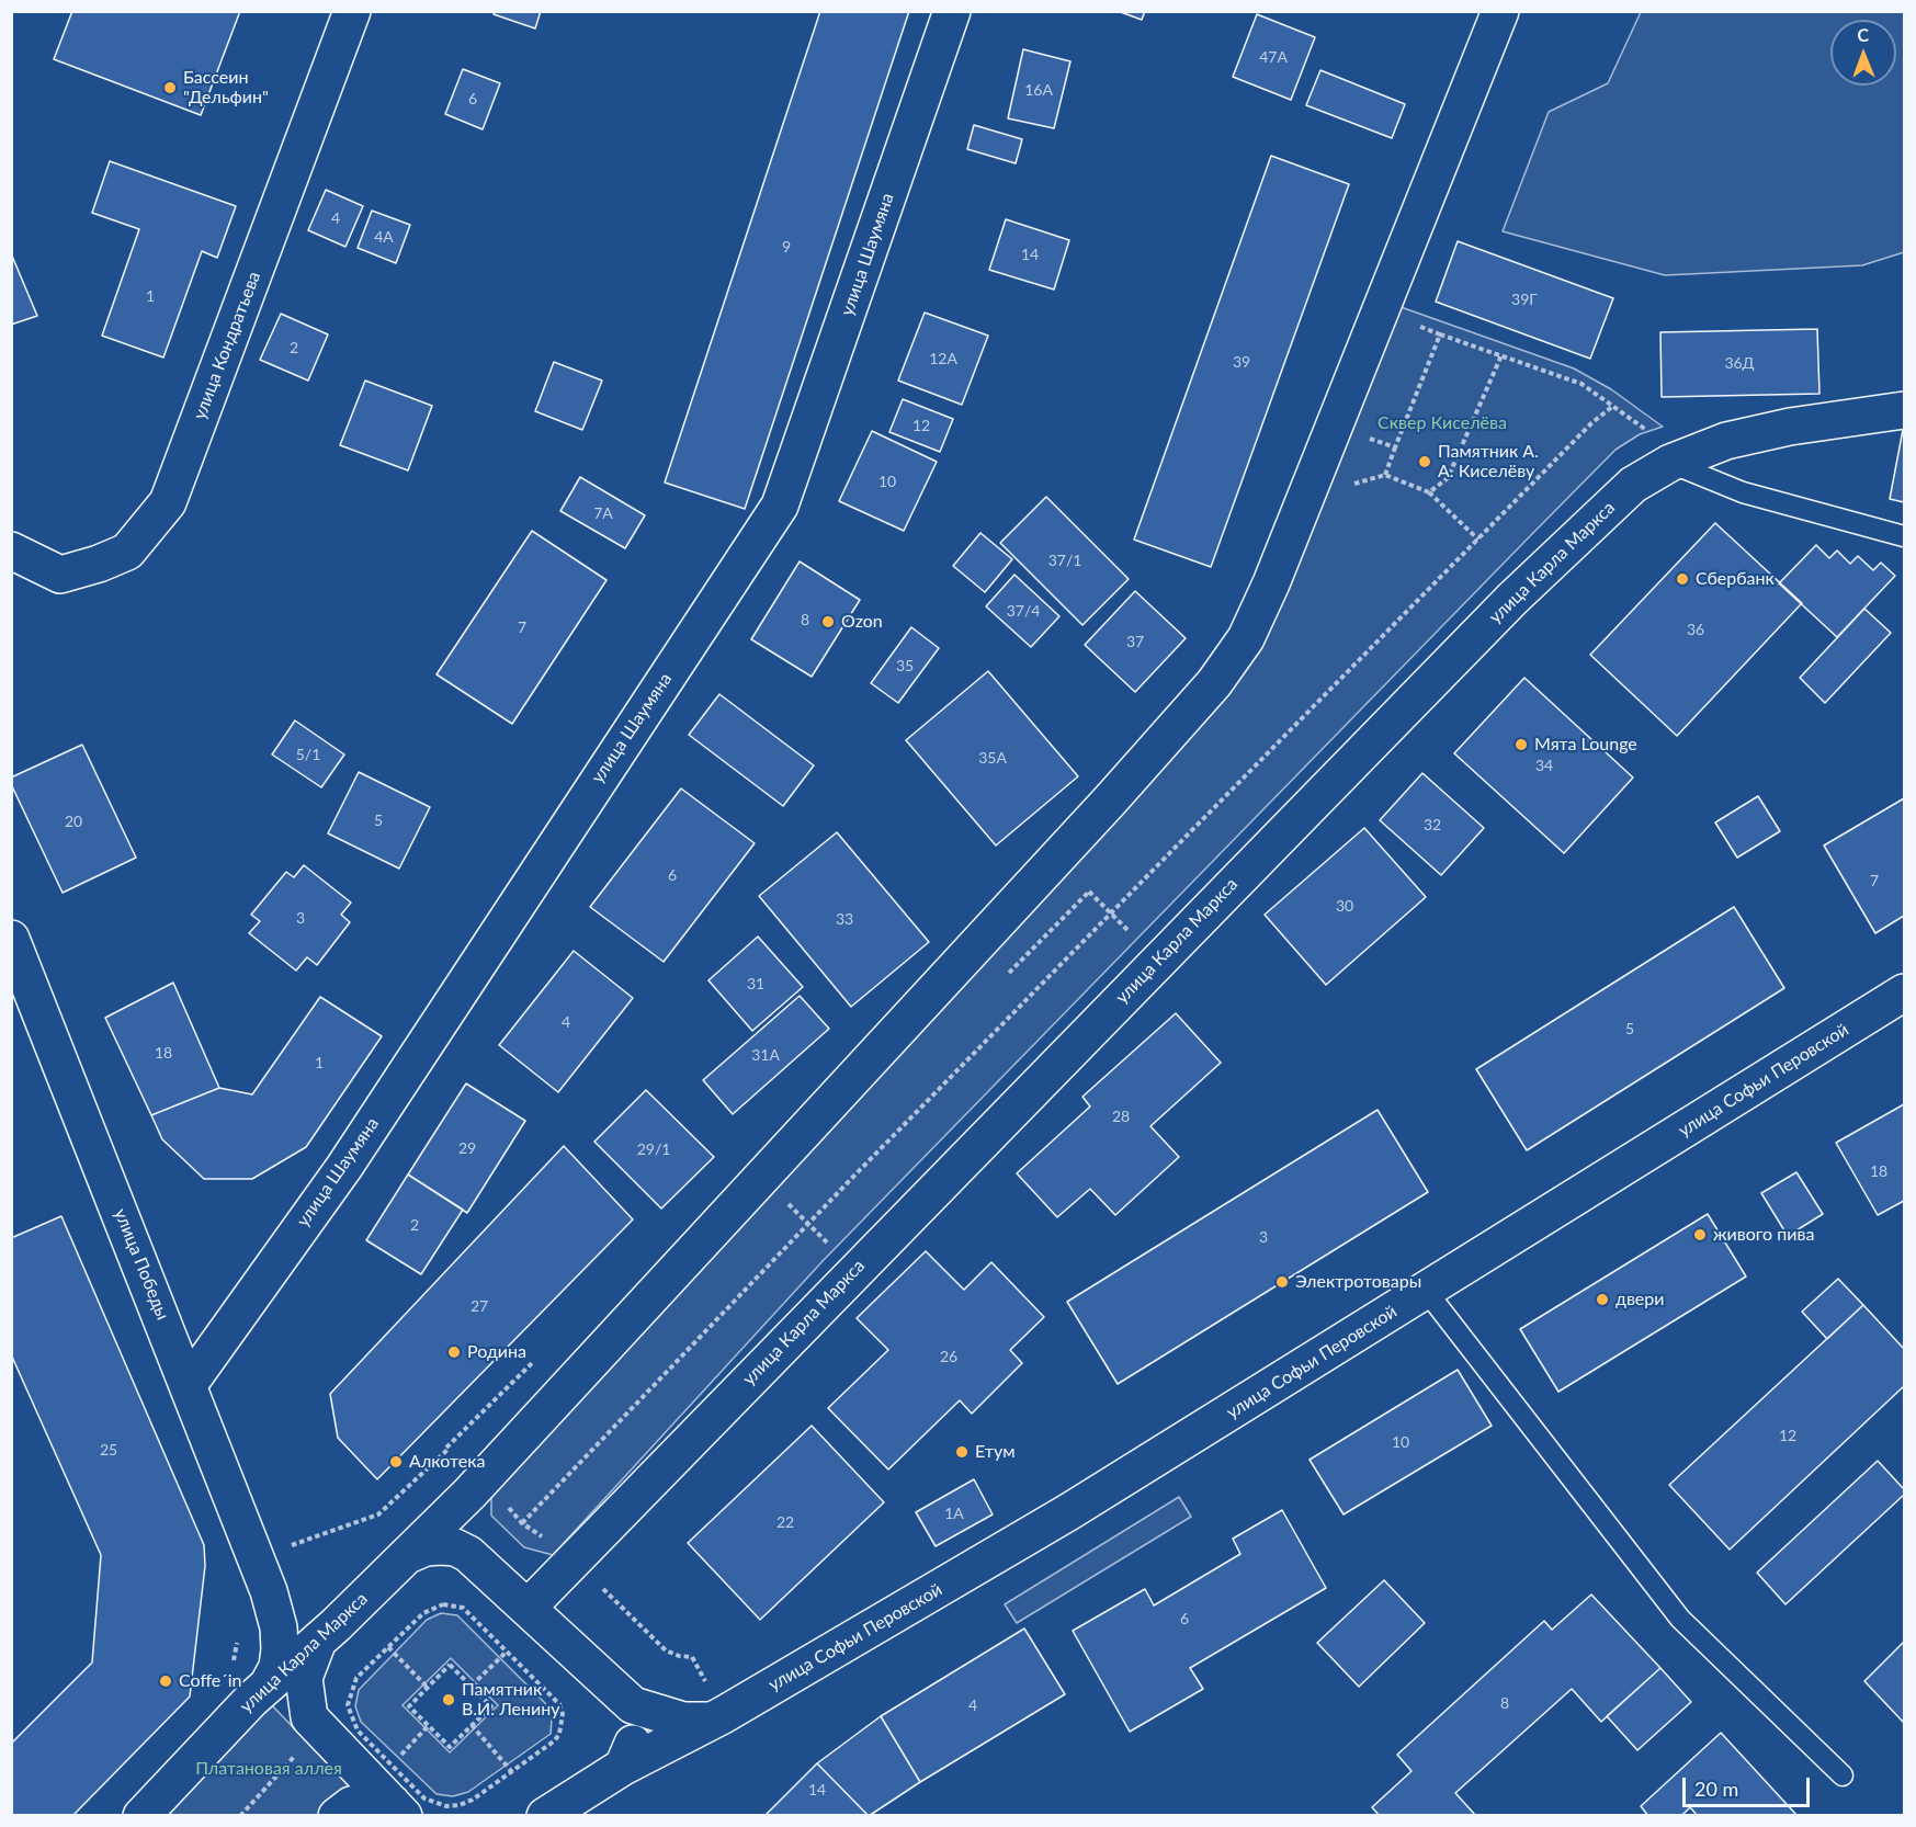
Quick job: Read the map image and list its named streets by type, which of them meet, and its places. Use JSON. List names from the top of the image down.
{
  "streets": {
    "street": [
      "улица Шаумяна",
      "улица Кондратьева",
      "улица Карла Маркса",
      "улица Софьи Перовской",
      "улица Победы"
    ]
  },
  "crossings": [
    ["улица Шаумяна", "улица Победы"],
    ["улица Карла Маркса", "улица Победы"]
  ],
  "parks": ["Сквер Киселёва", "Платановая аллея"],
  "places": [
    "Бассеин \"Дельфин\"",
    "Памятник А. А. Киселёву",
    "Сбербанк",
    "Ozon",
    "Мята Lounge",
    "живого пива",
    "Электротовары",
    "двери",
    "Родина",
    "Етум",
    "Алкотека",
    "Coffe´in",
    "Памятник В.И. Ленину"
  ],
  "house_numbers": [
    "47А",
    "16А",
    "6",
    "4",
    "4А",
    "9",
    "14",
    "1",
    "39Г",
    "2",
    "12А",
    "39",
    "36Д",
    "12",
    "10",
    "7А",
    "37/1",
    "37/4",
    "8",
    "7",
    "36",
    "37",
    "35",
    "5/1",
    "35А",
    "34",
    "5",
    "20",
    "32",
    "6",
    "7",
    "30",
    "3",
    "33",
    "31",
    "4",
    "5",
    "18",
    "31А",
    "1",
    "28",
    "29",
    "29/1",
    "18",
    "2",
    "3",
    "27",
    "26",
    "12",
    "10",
    "25",
    "1А",
    "22",
    "6",
    "8",
    "4",
    "14"
  ],
  "scale_bar": "20 m",
  "north": "top"
}
